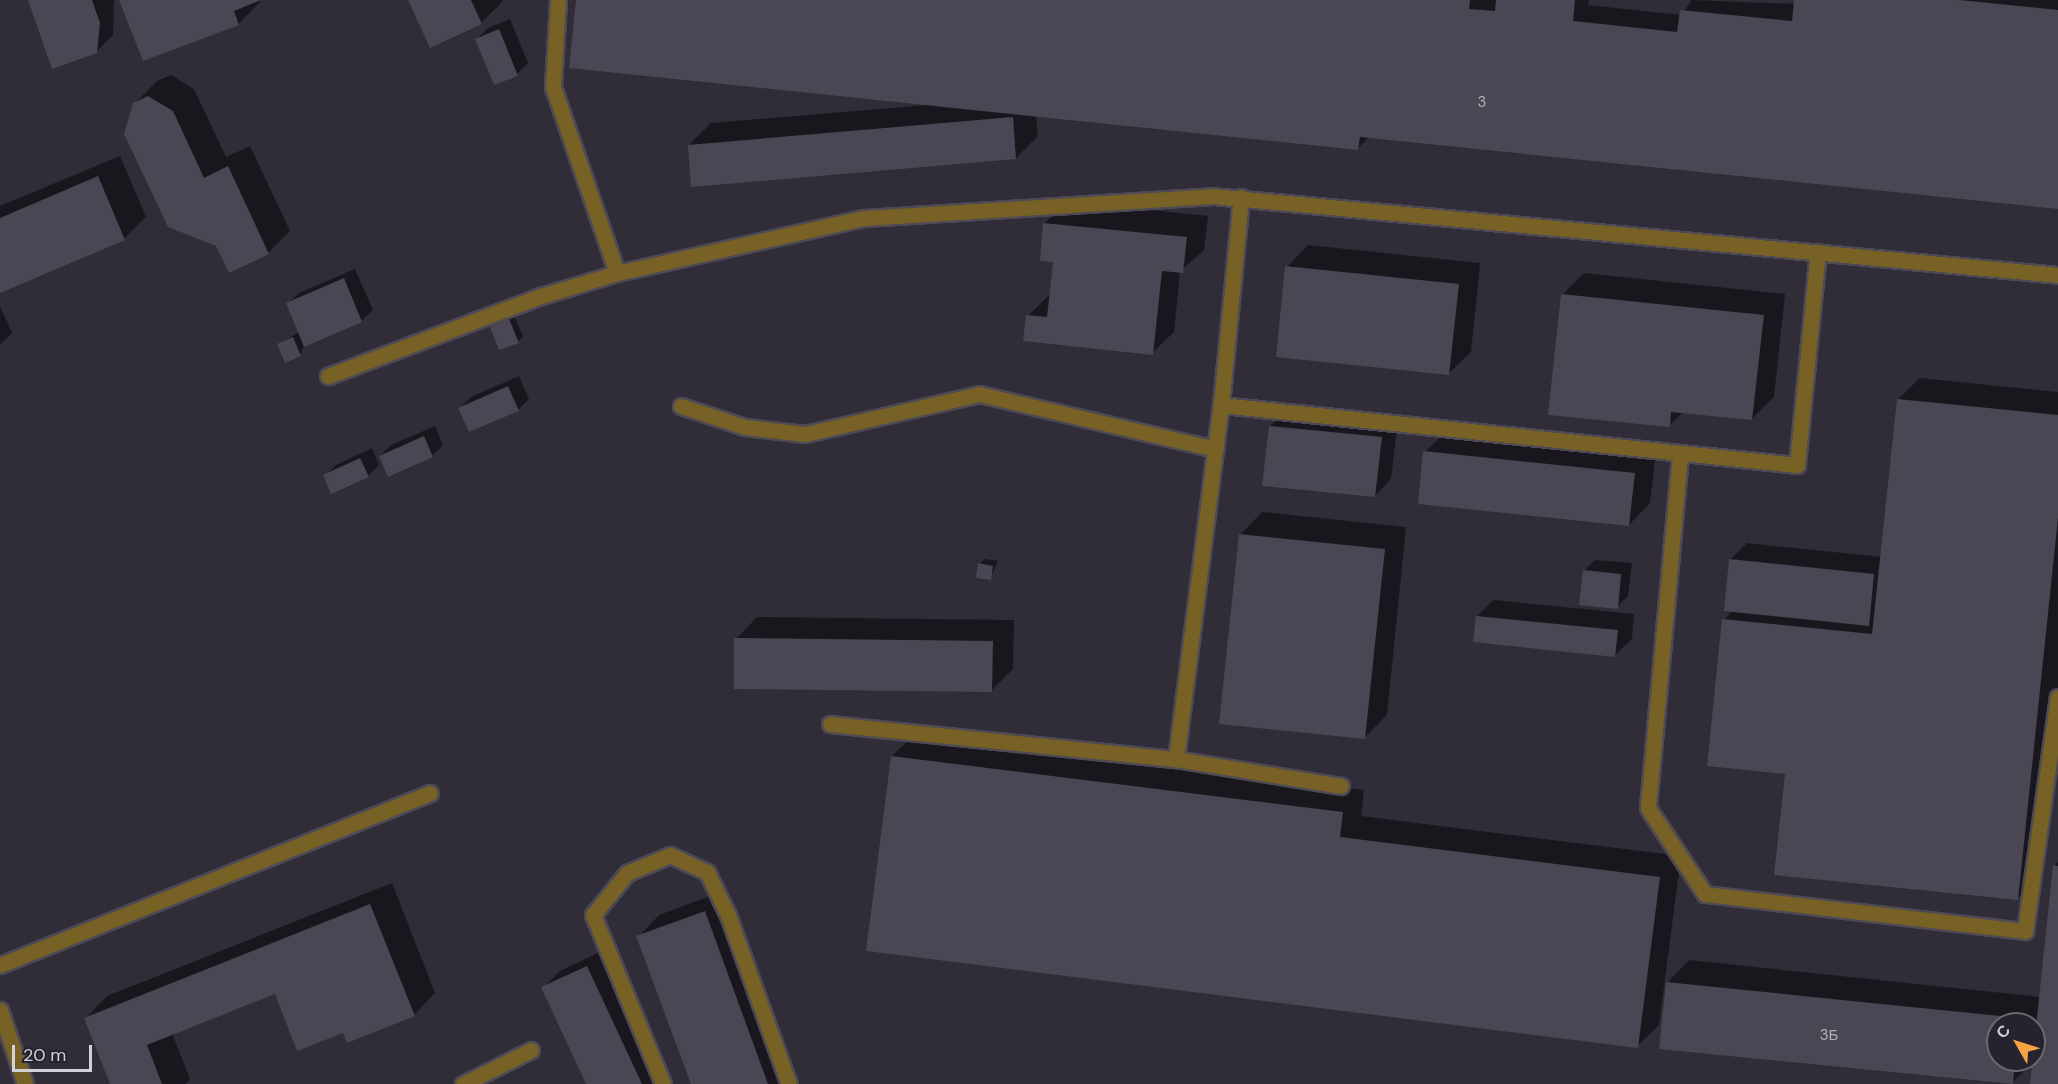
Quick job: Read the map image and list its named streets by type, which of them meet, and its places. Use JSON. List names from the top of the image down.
{
  "house_numbers": ["3", "3Б"],
  "scale_bar": "20 m",
  "north": "top left"
}
